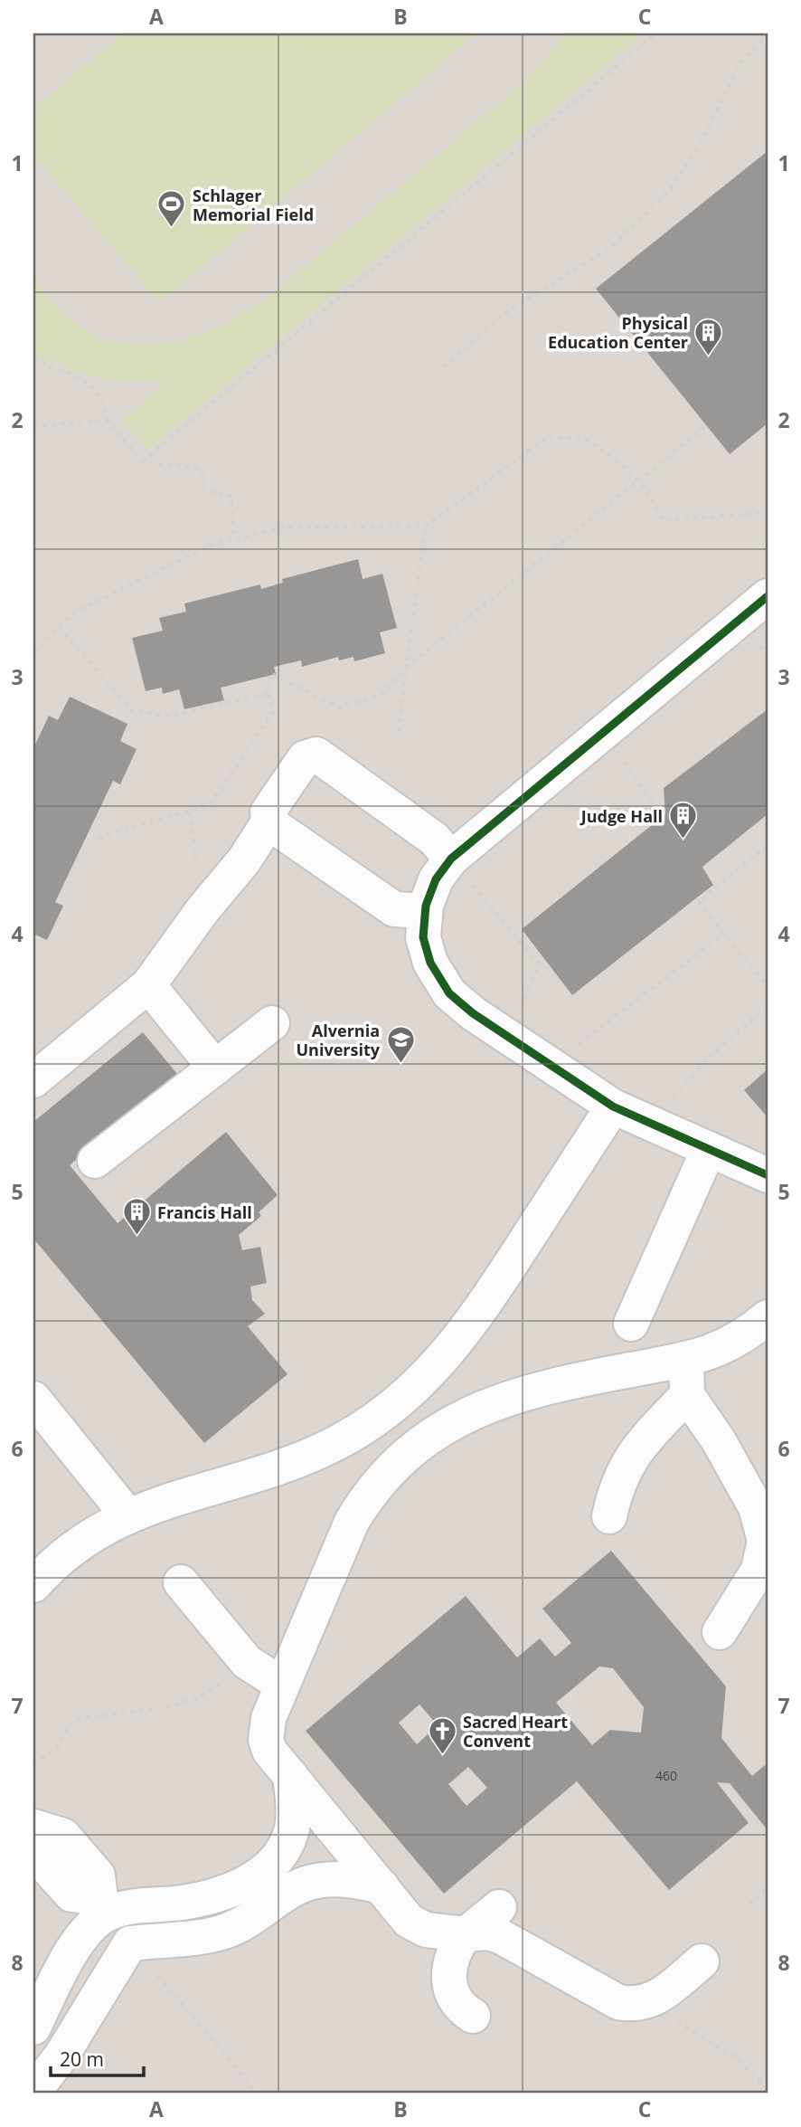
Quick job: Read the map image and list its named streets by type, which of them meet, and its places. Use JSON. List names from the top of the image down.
{
  "places": {
    "sports": ["Schlager Memorial Field"],
    "building": ["Physical Education Center", "Judge Hall", "Francis Hall"],
    "school or university": ["Alvernia University"],
    "church": ["Sacred Heart Convent"]
  },
  "house_numbers": ["460"],
  "scale_bar": "20 m",
  "grid": {
    "columns": ["A", "B", "C"],
    "rows": [
      "1",
      "2",
      "3",
      "4",
      "5",
      "6",
      "7",
      "8"
    ]
  }
}
